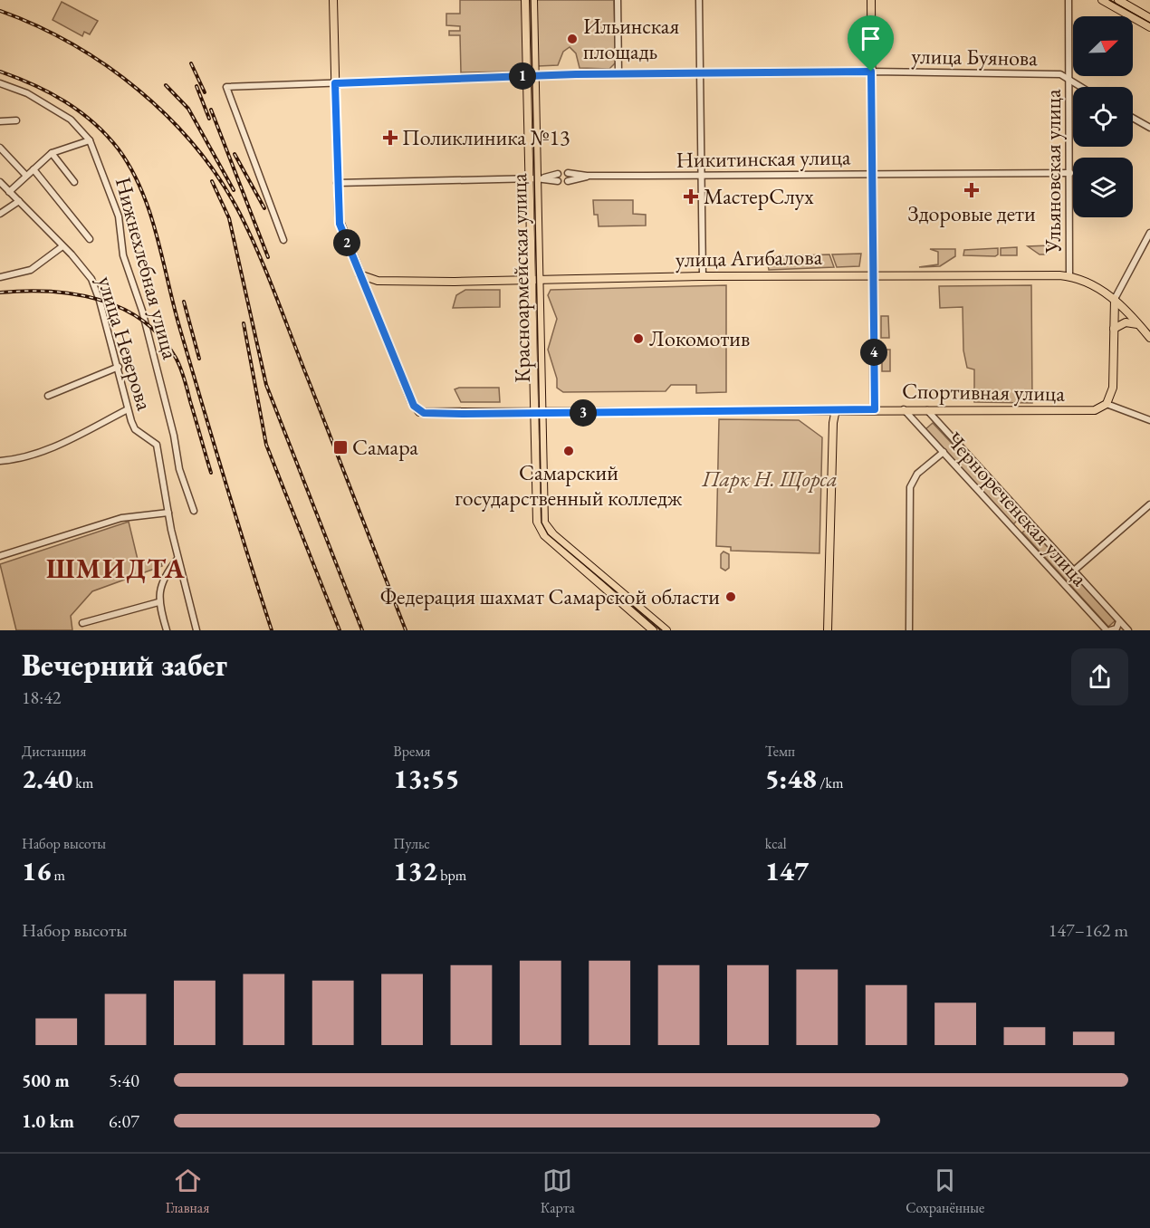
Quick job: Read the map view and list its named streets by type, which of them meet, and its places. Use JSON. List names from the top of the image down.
{
  "streets": {
    "main road": ["улица Агибалова", "Красноармейская улица", "Спортивная улица"],
    "street": [
      "улица Буянова",
      "Никитинская улица",
      "Ульяновская улица",
      "Нижнехлебная улица",
      "улица Неверова",
      "Чернореченская улица"
    ]
  },
  "crossings": [
    ["улица Буянова", "Ульяновская улица"],
    ["улица Буянова", "Красноармейская улица"],
    ["Никитинская улица", "Ульяновская улица"],
    ["Ульяновская улица", "улица Агибалова"],
    ["улица Агибалова", "Красноармейская улица"],
    ["Красноармейская улица", "Спортивная улица"],
    ["Спортивная улица", "Чернореченская улица"]
  ],
  "districts": ["ШМИДТА"],
  "parks": ["Парк Н. Щорса"],
  "places": {
    "other": [
      "Ильинская площадь",
      "Локомотив",
      "Самарский государственный колледж",
      "Федерация шахмат Самарской области"
    ],
    "health": ["Поликлиника №13", "Здоровые дети", "МастерСлух"],
    "transit": ["Самара"]
  },
  "north": "top right",
  "page": {
    "pins": [
      "1",
      "2",
      "4",
      "3"
    ],
    "heading": ["Вечерний забег", "18:42"],
    "stats": [
      ["Дистанция", "2.40 km"],
      ["Время", "13:55"],
      ["Темп", "5:48 /km"],
      ["Набор высоты", "16 m"],
      ["Пульс", "132 bpm"],
      ["kcal", "147"]
    ],
    "chart": ["Набор высоты", "147–162 m"],
    "list": [
      {
        "name": "500 m",
        "note": "5:40"
      },
      {
        "name": "1.0 km",
        "note": "6:07"
      }
    ],
    "tabs": ["Главная", "Карта", "Сохранённые"]
  }
}
